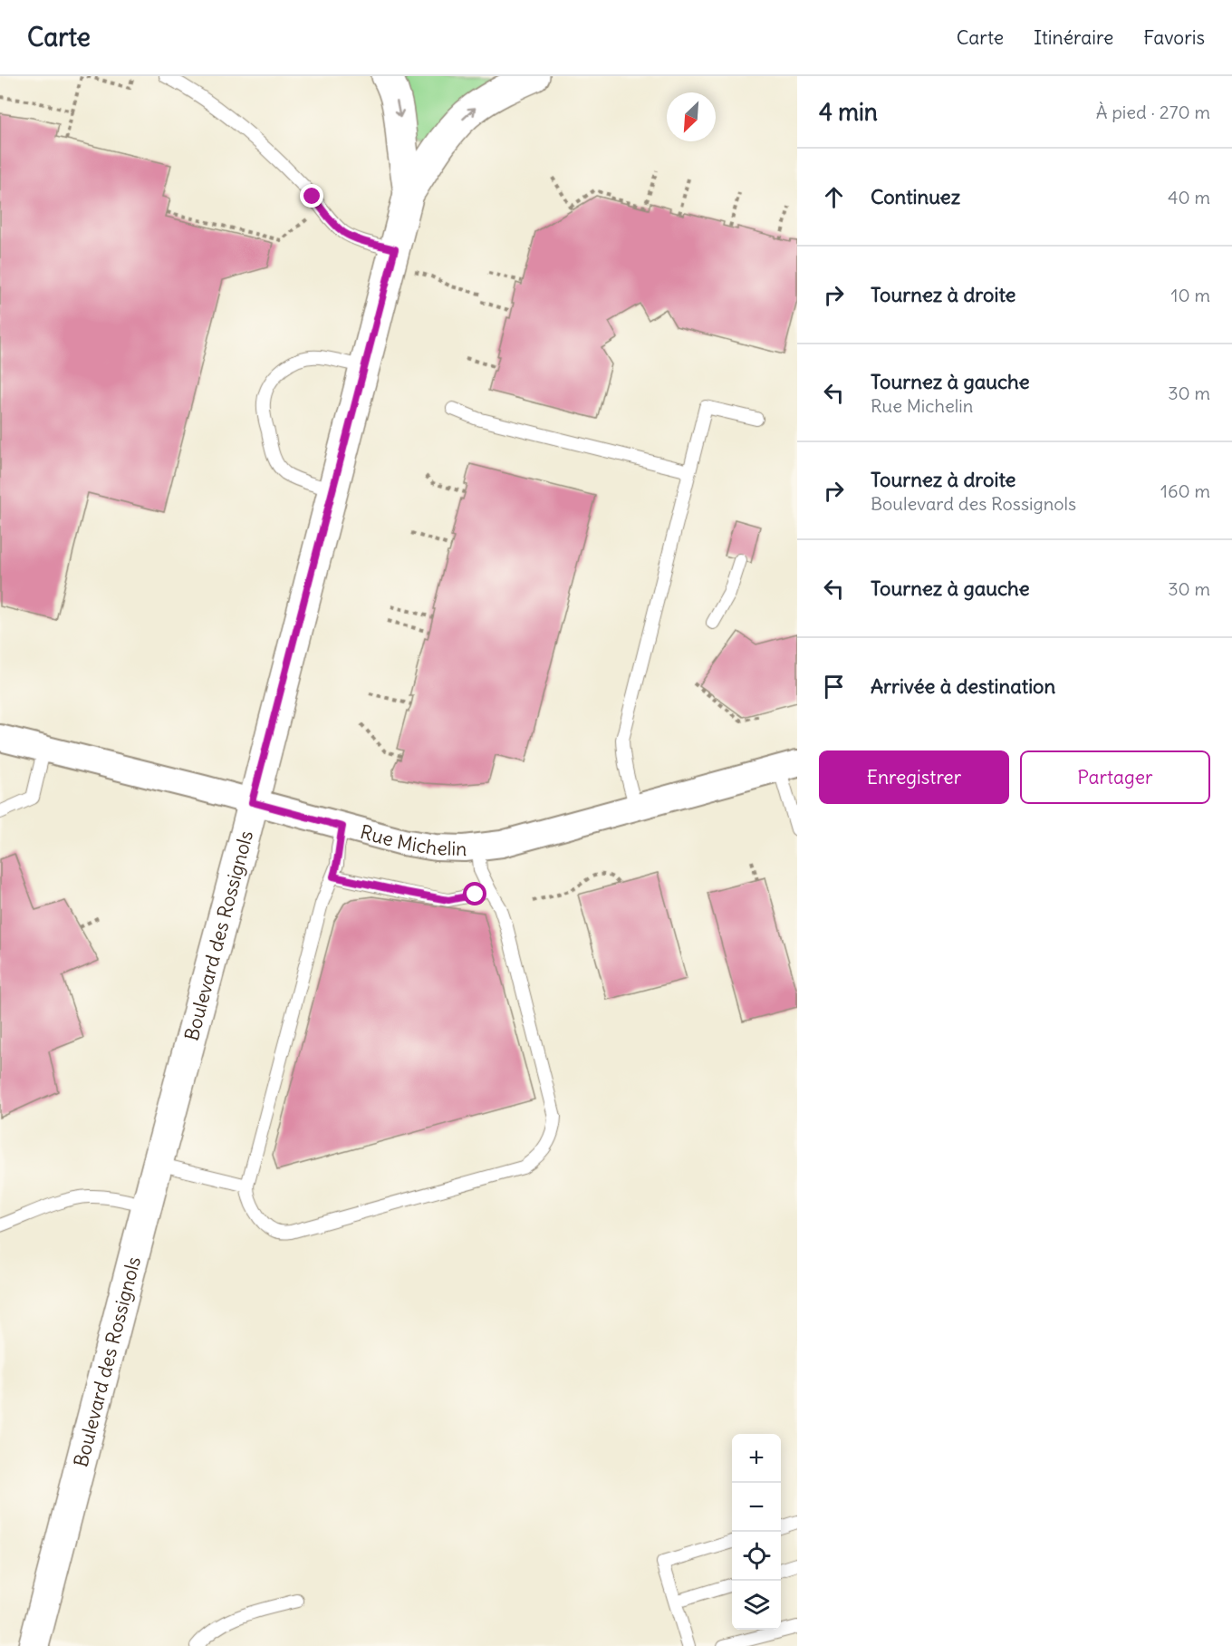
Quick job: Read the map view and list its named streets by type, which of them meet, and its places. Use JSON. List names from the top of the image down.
{
  "streets": {
    "street": ["Rue Michelin", "Boulevard des Rossignols"]
  },
  "crossings": [
    ["Rue Michelin", "Boulevard des Rossignols"]
  ],
  "north": "bottom left",
  "page": {
    "header": "Carte",
    "nav": ["Carte", "Itinéraire", "Favoris"],
    "heading": ["4 min", "À pied · 270 m"],
    "list": [
      ["Continuez", "40 m"],
      ["Tournez à droite", "10 m"],
      ["Tournez à gauche", "Rue Michelin", "30 m"],
      ["Tournez à droite", "Boulevard des Rossignols", "160 m"],
      ["Tournez à gauche", "30 m"],
      "Arrivée à destination"
    ],
    "buttons": ["Enregistrer", "Partager"],
    "map_buttons": ["+", "−"]
  }
}
